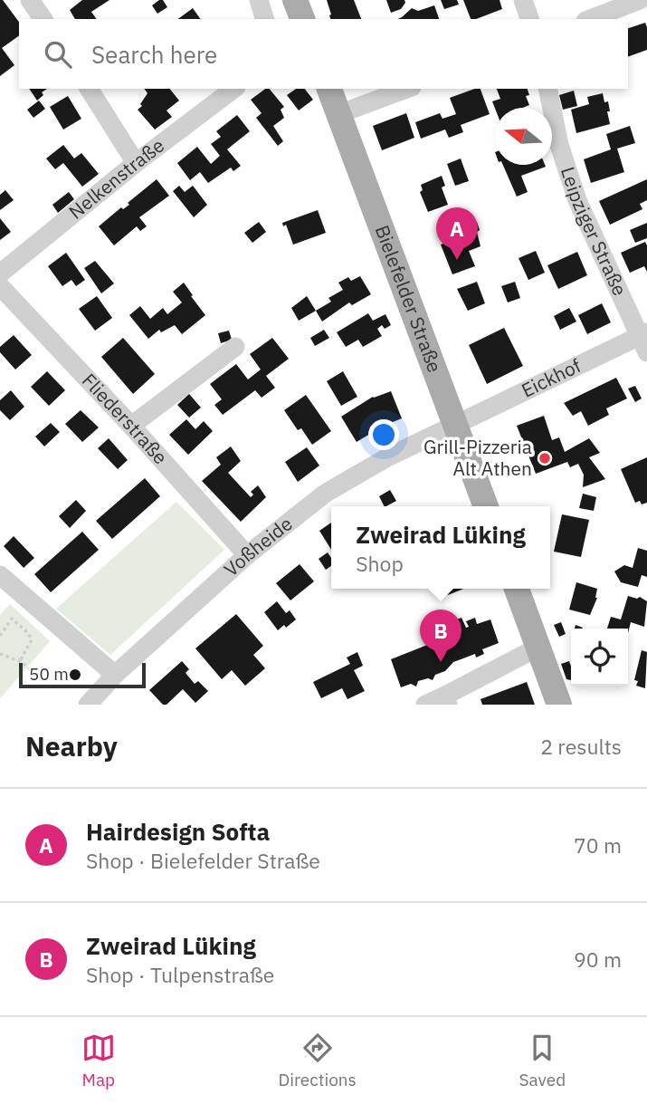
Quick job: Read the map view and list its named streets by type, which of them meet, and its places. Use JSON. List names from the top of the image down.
{
  "streets": {
    "main road": ["Bielefelder Straße"],
    "street": [
      "Nelkenstraße",
      "Leipziger Straße",
      "Eickhof",
      "Fliederstraße",
      "Voßheide"
    ]
  },
  "crossings": [
    ["Leipziger Straße", "Eickhof"],
    ["Bielefelder Straße", "Eickhof"],
    ["Bielefelder Straße", "Voßheide"],
    ["Eickhof", "Voßheide"],
    ["Fliederstraße", "Voßheide"]
  ],
  "places": ["Grill-Pizzeria Alt Athen"],
  "scale_bar": "50 m",
  "north": "left",
  "page": {
    "search": "Search here",
    "pins": ["A", "B"],
    "popup": ["Zweirad Lüking", "Shop"],
    "scale": "50 m",
    "heading": ["Nearby", "2 results"],
    "list": [
      {
        "mark": "A",
        "name": "Hairdesign Softa",
        "note": "Shop · Bielefelder Straße",
        "value": "70 m"
      },
      {
        "mark": "B",
        "name": "Zweirad Lüking",
        "note": "Shop · Tulpenstraße",
        "value": "90 m"
      }
    ],
    "nav": ["Map", "Directions", "Saved"]
  }
}
